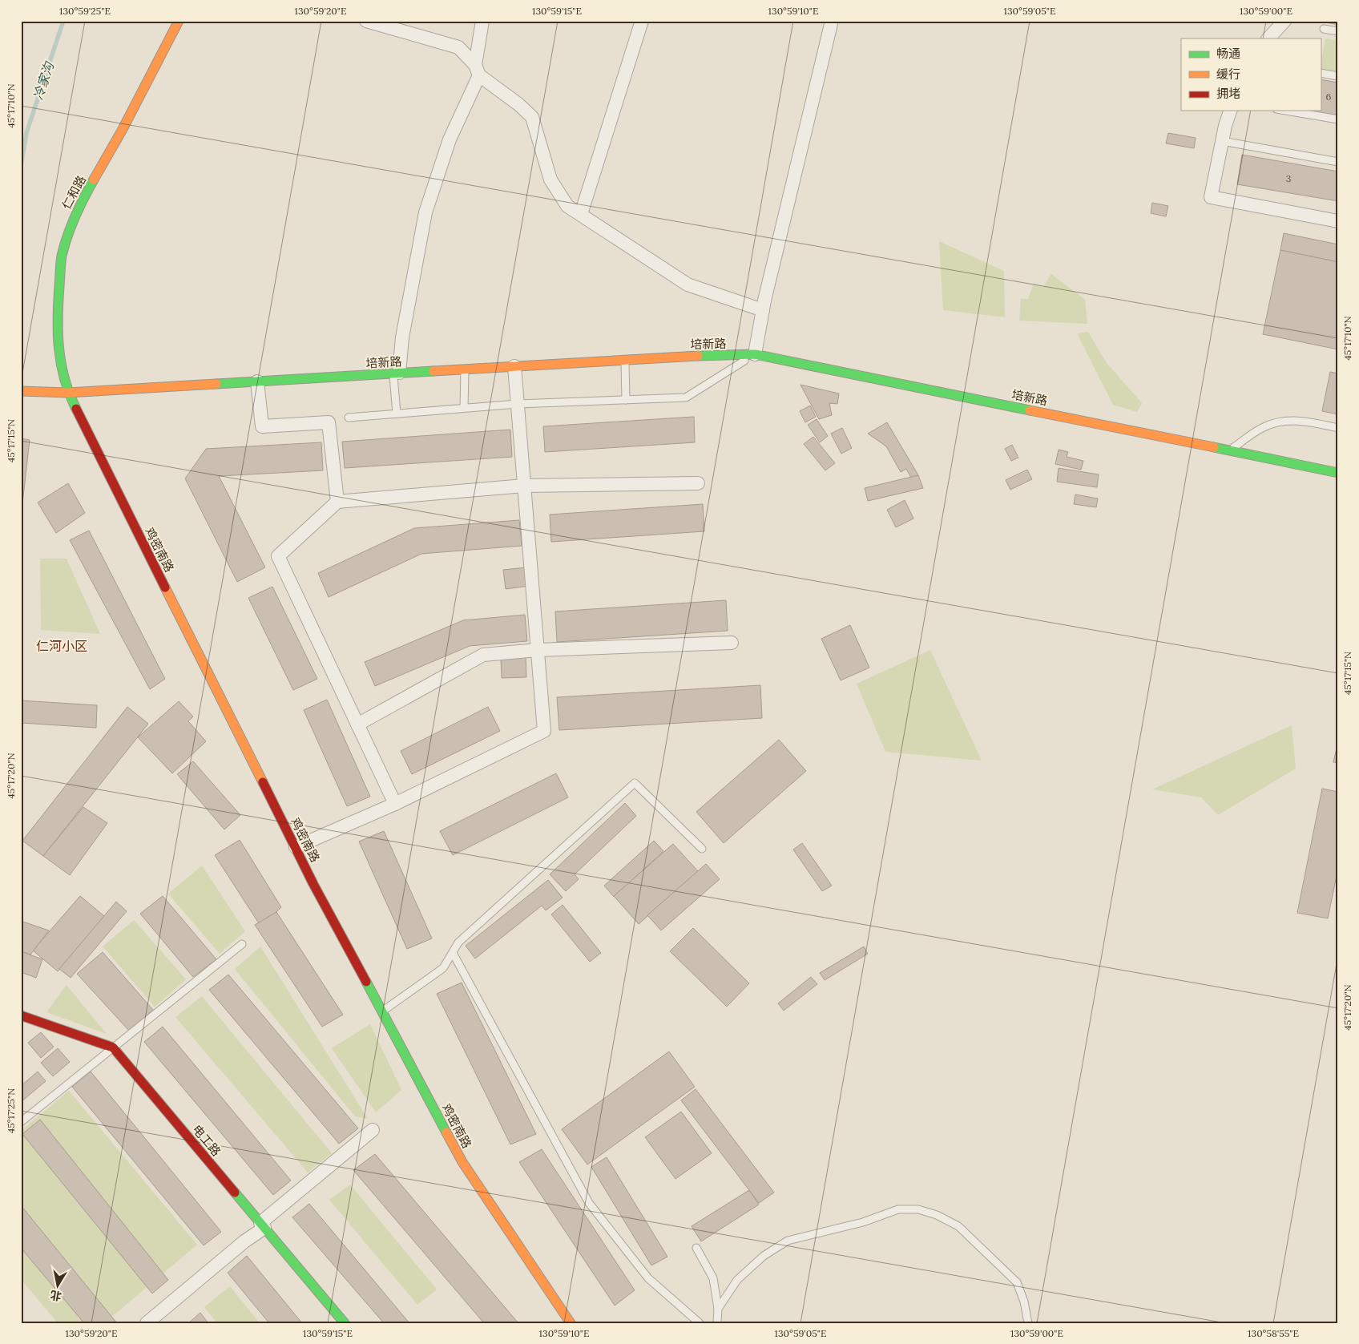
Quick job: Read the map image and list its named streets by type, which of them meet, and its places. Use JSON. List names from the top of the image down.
{
  "streets": {
    "main road": [
      "仁和路",
      "培新路",
      "鸡密南路",
      "电工路"
    ]
  },
  "crossings": [
    ["仁和路", "培新路"],
    ["仁和路", "鸡密南路"],
    ["培新路", "鸡密南路"]
  ],
  "districts": ["仁河小区"],
  "water": ["冷家沟"],
  "house_numbers": ["6", "3"],
  "legend": ["畅通", "缓行", "拥堵"],
  "north": "bottom",
  "coordinates": [
    "130°59'25\"E",
    "130°59'20\"E",
    "130°59'15\"E",
    "130°59'10\"E",
    "130°59'05\"E",
    "130°59'00\"E",
    "45°17'10\"N",
    "45°17'15\"N",
    "45°17'20\"N",
    "45°17'25\"N",
    "130°58'55\"E"
  ]
}
